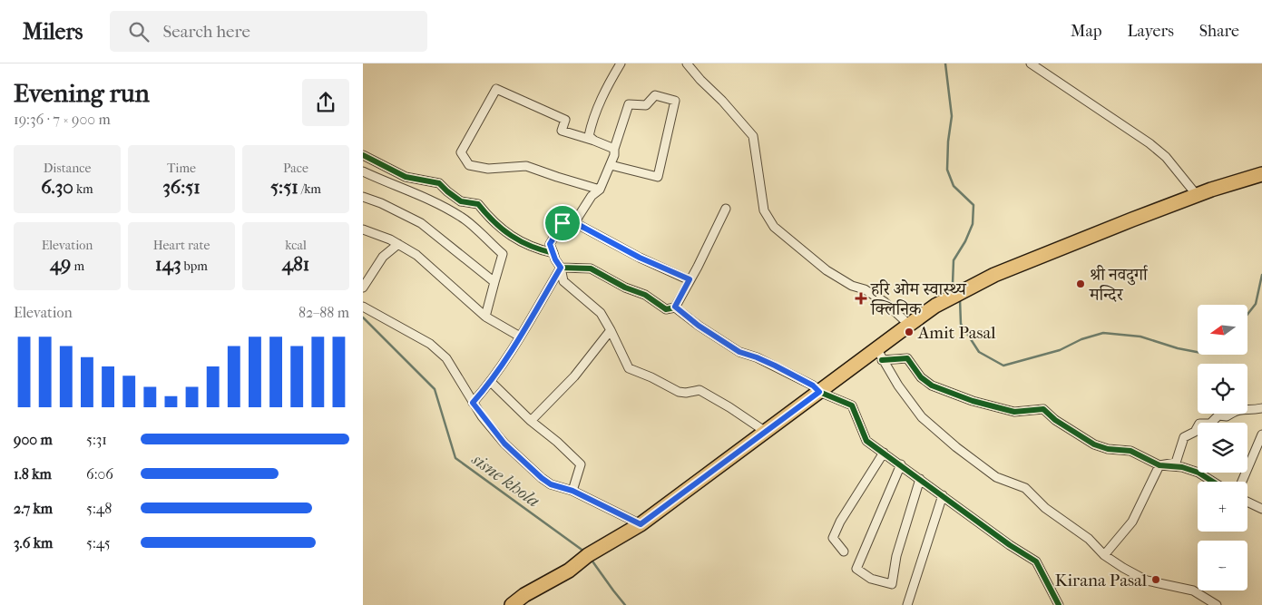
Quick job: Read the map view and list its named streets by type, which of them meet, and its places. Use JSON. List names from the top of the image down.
{
  "water": ["sisne khola"],
  "places": {
    "other": ["श्री नवदुर्गा मन्दिर", "Amit Pasal", "Kirana Pasal"],
    "health": ["हरि ओम स्वास्थ्य क्लिनिक"]
  },
  "north": "left",
  "page": {
    "header": "Milers",
    "search": "Search here",
    "nav": ["Map", "Layers", "Share"],
    "heading": ["Evening run", "19:36 · 7 × 900 m"],
    "stats": [
      ["Distance", "6.30 km"],
      ["Time", "36:51"],
      ["Pace", "5:51 /km"],
      ["Elevation", "49 m"],
      ["Heart rate", "143 bpm"],
      ["kcal", "481"]
    ],
    "chart": ["Elevation", "82–88 m"],
    "map_buttons": ["+", "−"],
    "list": [
      {
        "name": "900 m",
        "note": "5:31"
      },
      {
        "name": "1.8 km",
        "note": "6:06"
      },
      {
        "name": "2.7 km",
        "note": "5:48"
      },
      {
        "name": "3.6 km",
        "note": "5:45"
      }
    ]
  }
}
